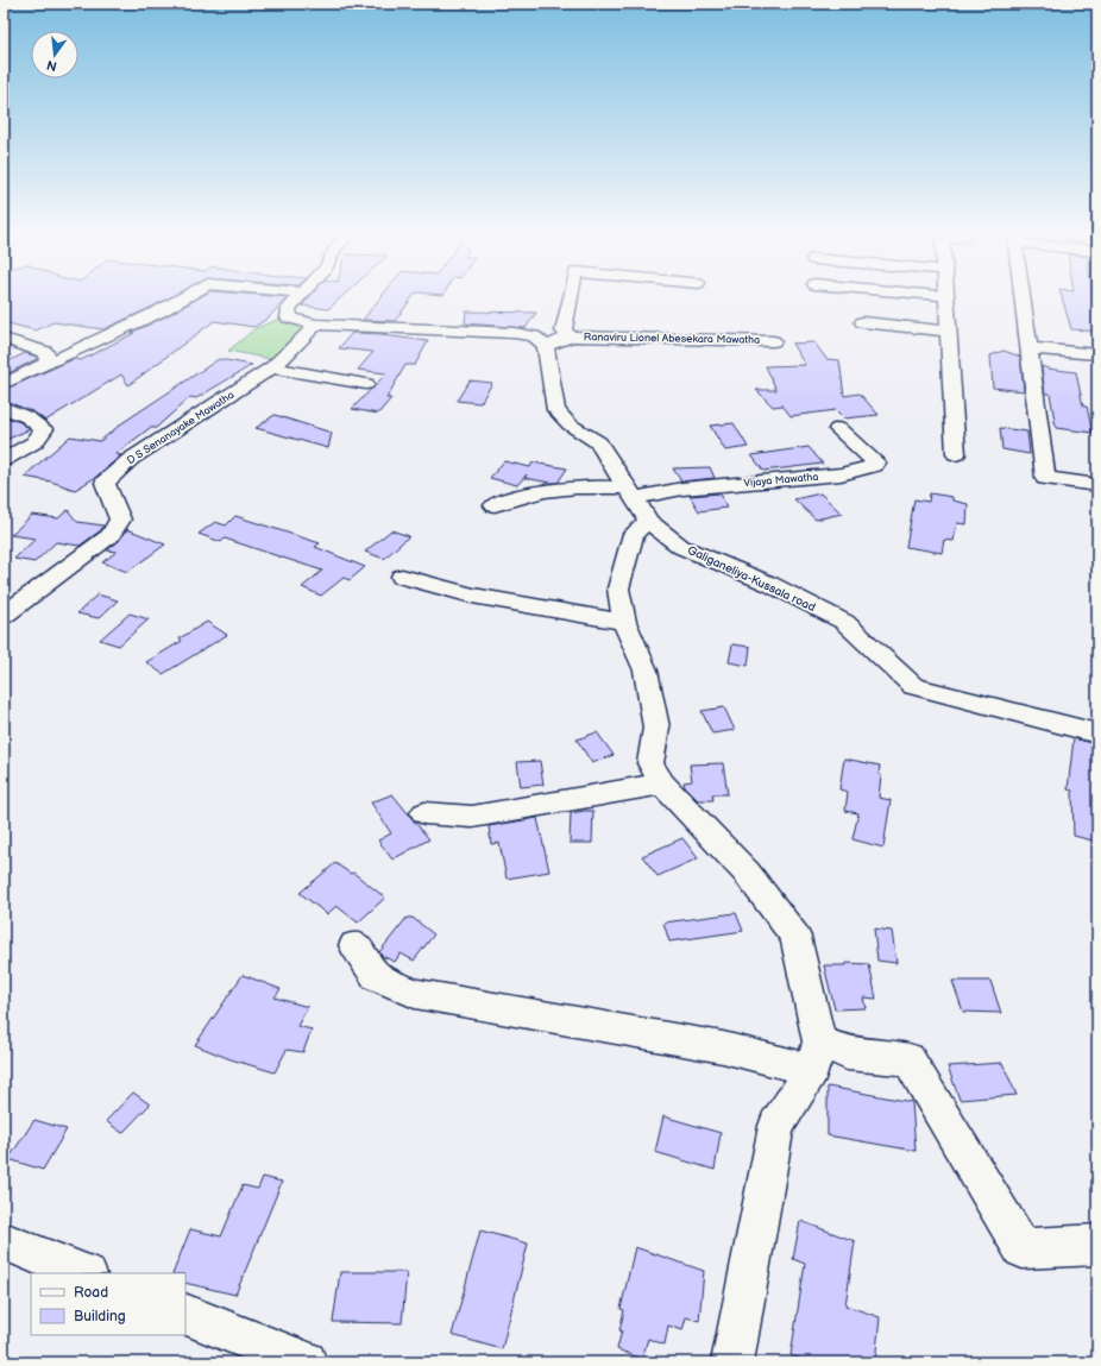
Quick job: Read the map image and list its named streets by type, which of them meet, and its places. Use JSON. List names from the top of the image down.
{
  "streets": {
    "street": [
      "Ranaviru Lionel Abesekara Mawatha",
      "D S Senanayake Mawatha",
      "Vijaya Mawatha",
      "Galiganeliya-Kussala road"
    ]
  },
  "crossings": [
    ["Vijaya Mawatha", "Galiganeliya-Kussala road"]
  ],
  "legend": ["Road", "Building"],
  "north": "bottom"
}
